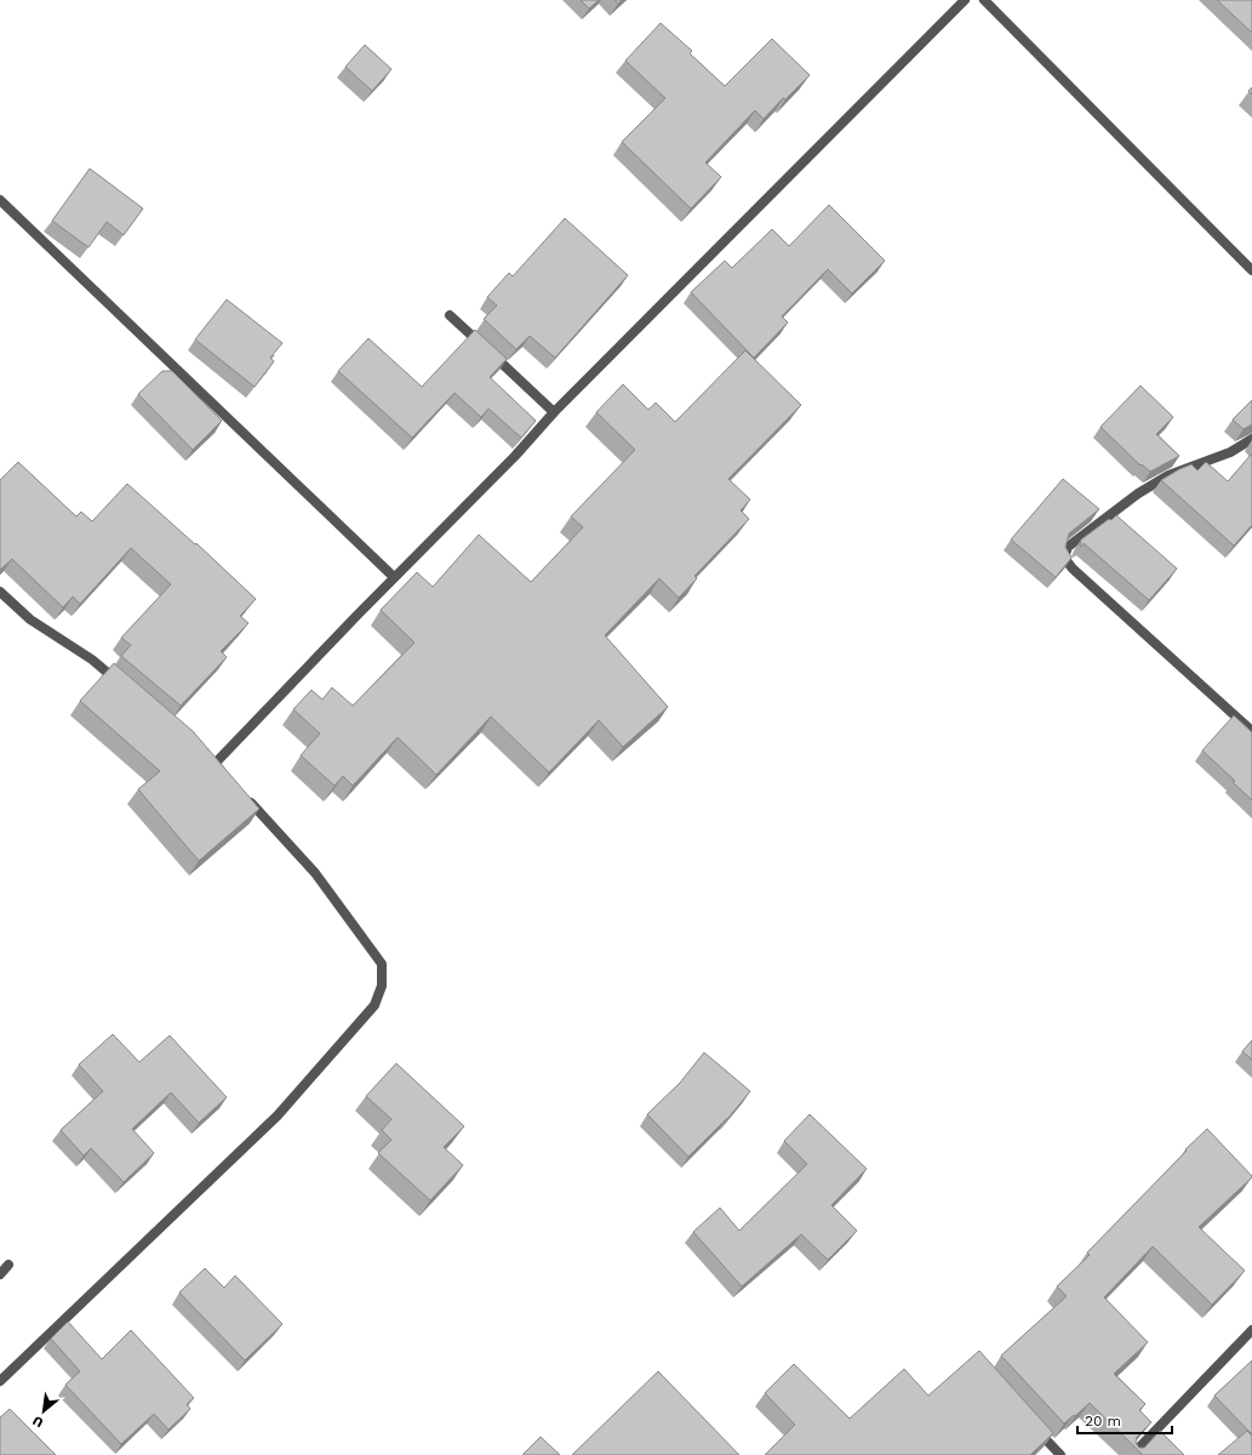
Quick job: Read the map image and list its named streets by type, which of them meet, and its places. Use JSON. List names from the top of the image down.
{
  "scale_bar": "20 m",
  "north": "bottom left"
}
